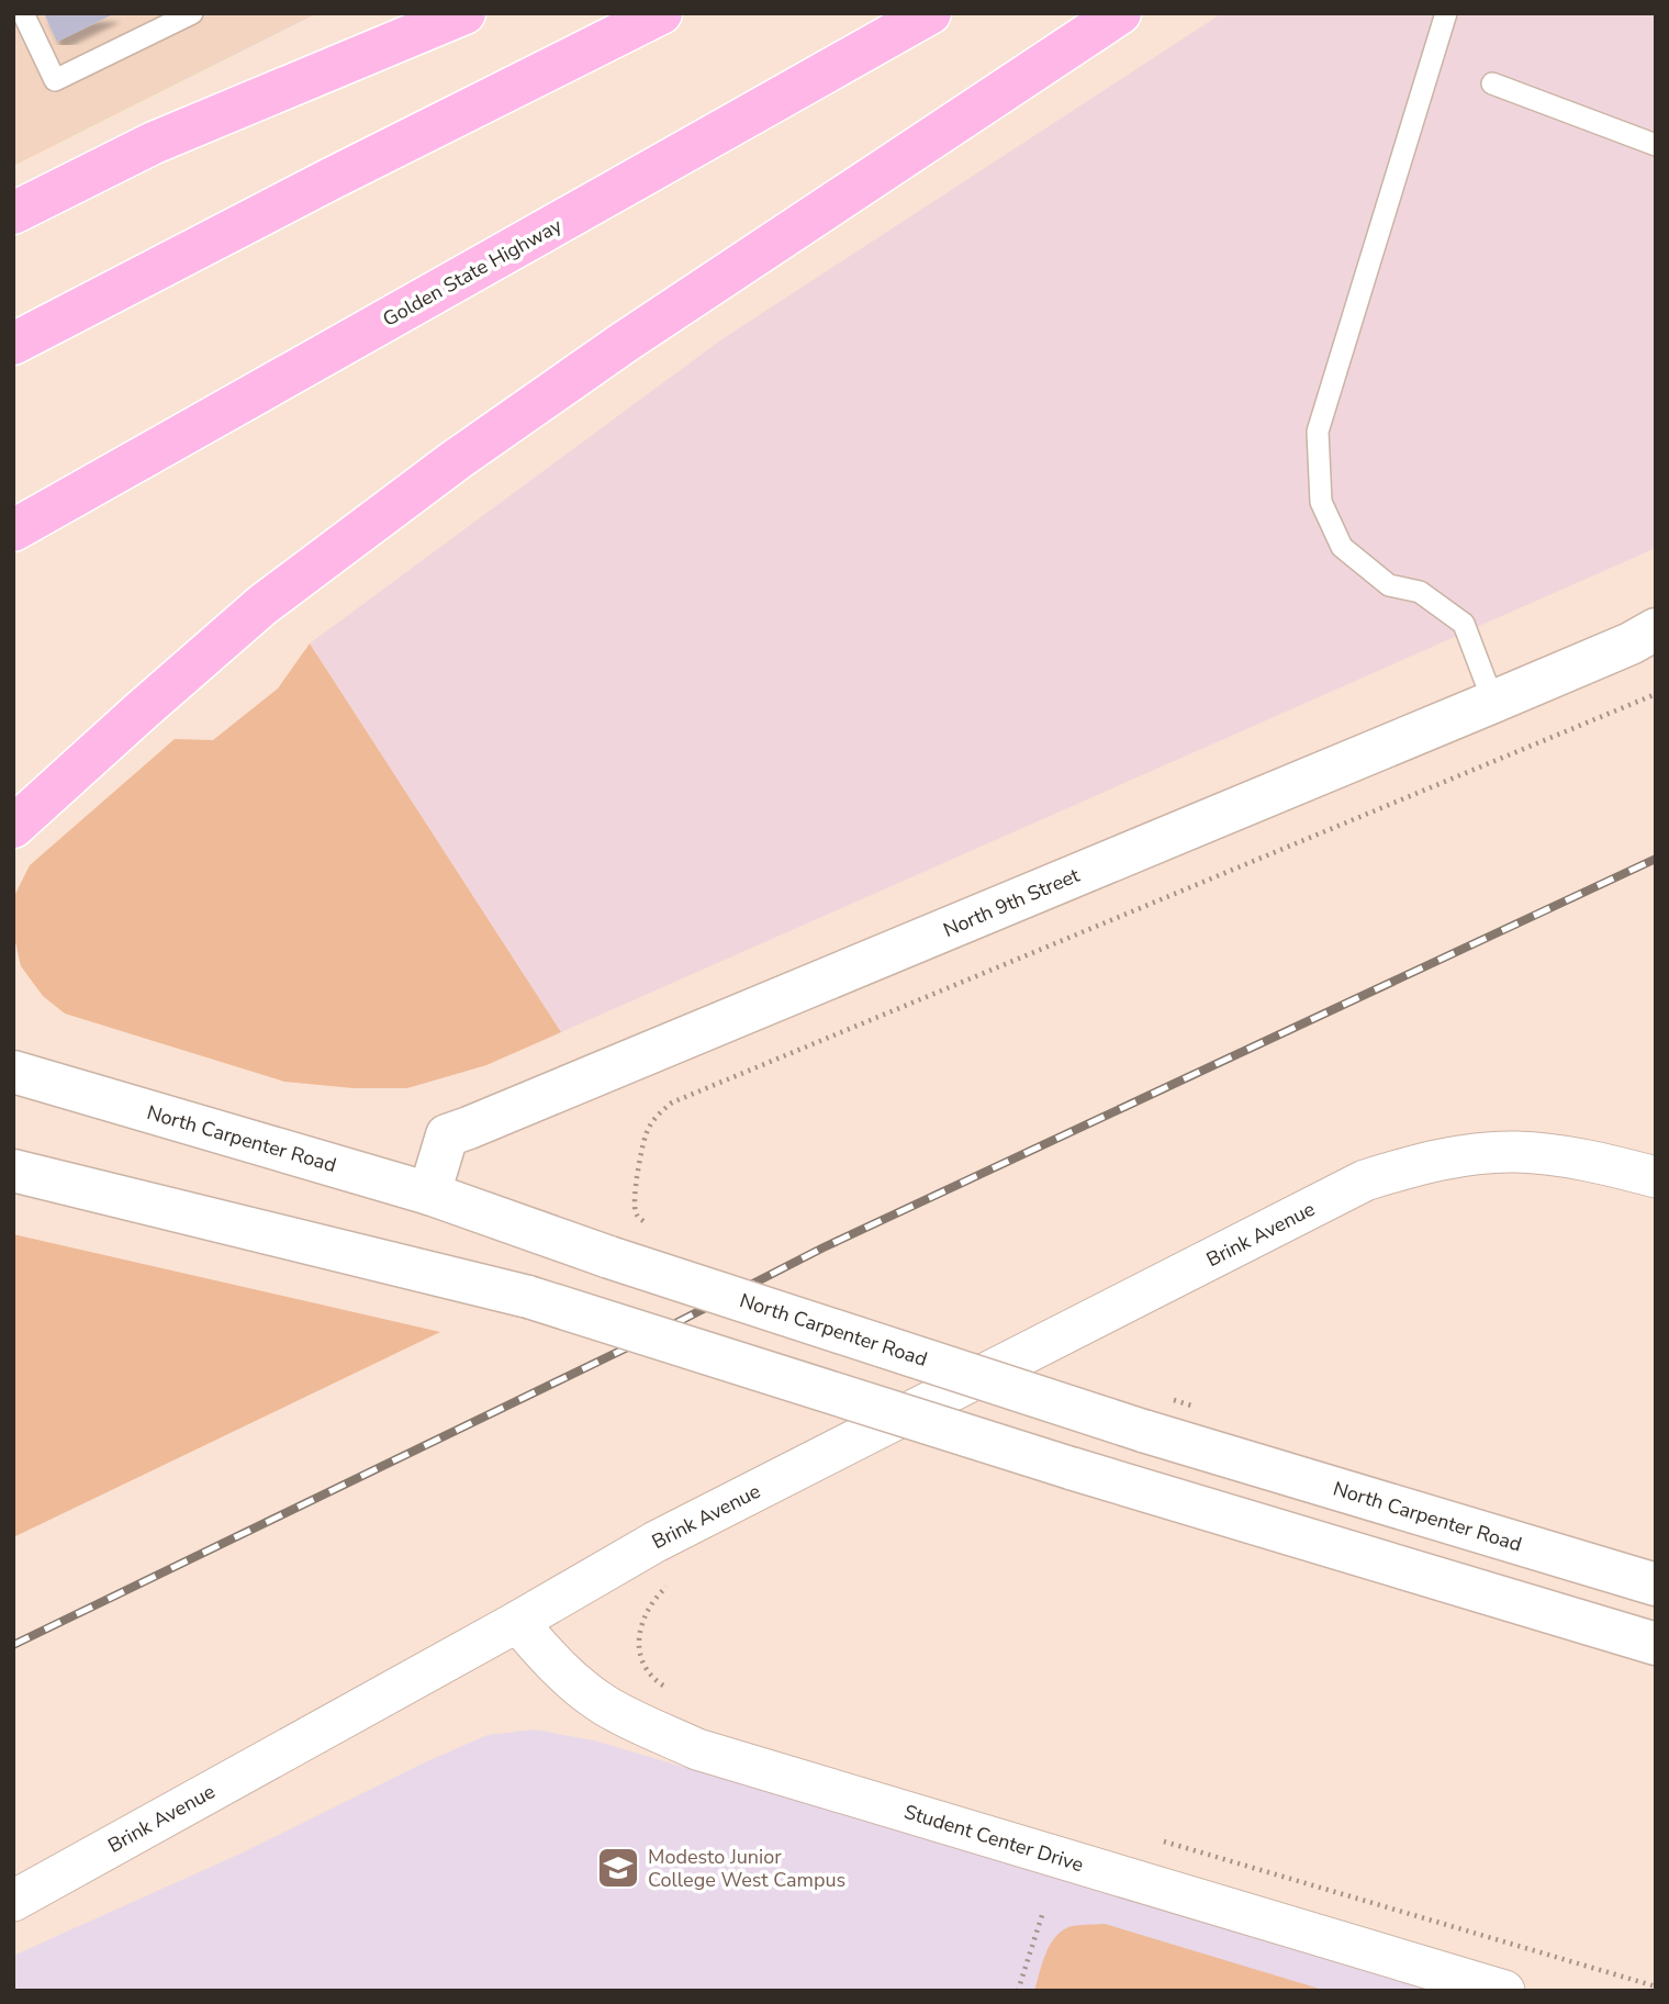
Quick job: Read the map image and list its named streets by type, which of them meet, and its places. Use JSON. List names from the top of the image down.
{
  "streets": {
    "highway": ["Golden State Highway"],
    "main road": ["North 9th Street", "North Carpenter Road"],
    "street": ["Brink Avenue", "Student Center Drive"]
  },
  "crossings": [
    ["North 9th Street", "North Carpenter Road"],
    ["Brink Avenue", "Student Center Drive"]
  ],
  "places": {
    "school or university": ["Modesto Junior College West Campus"]
  }
}
